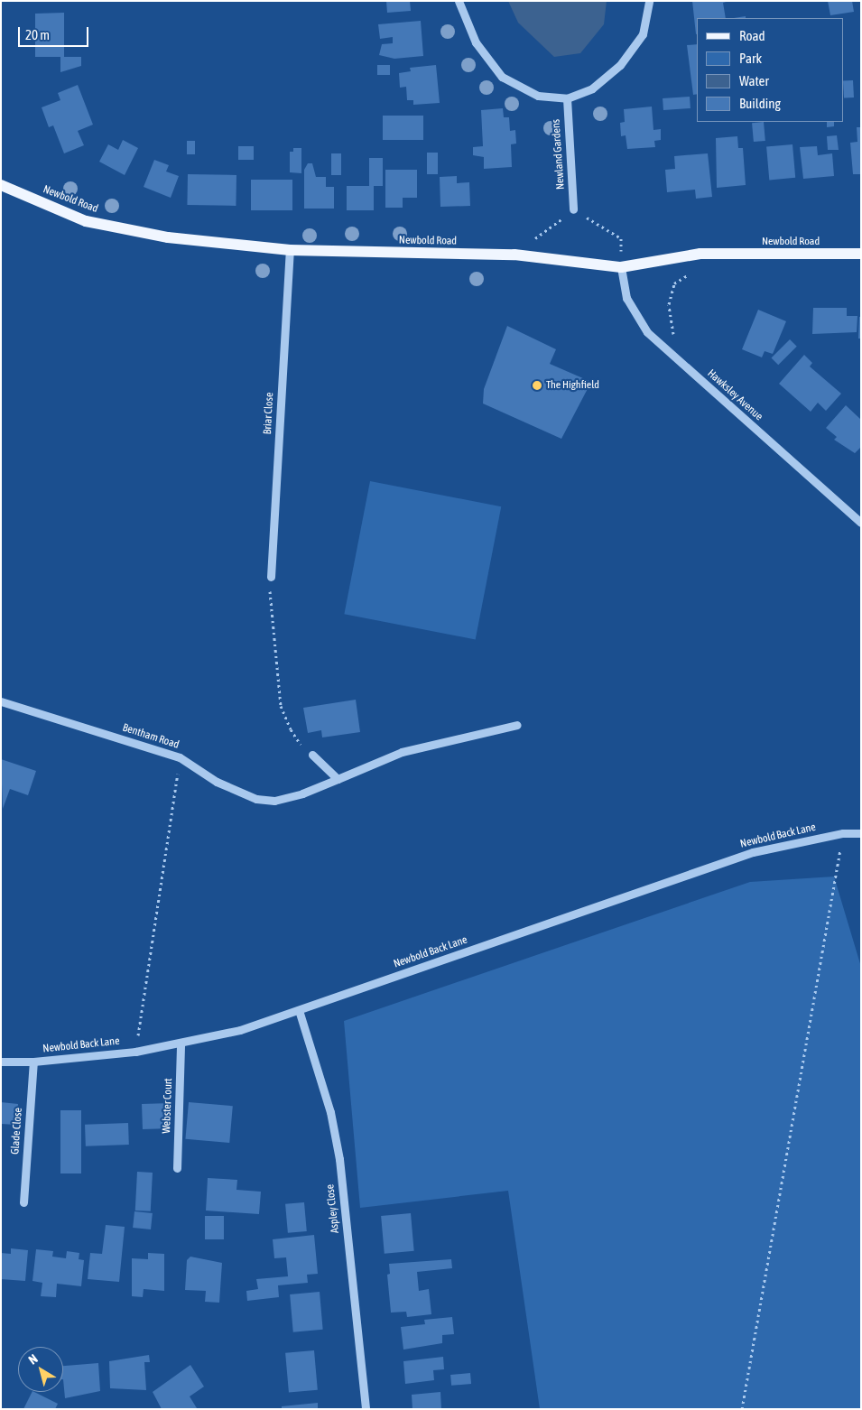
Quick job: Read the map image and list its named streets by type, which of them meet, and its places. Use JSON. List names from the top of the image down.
{
  "streets": {
    "main road": ["Newbold Road"],
    "street": [
      "Newland Gardens",
      "Hawksley Avenue",
      "Briar Close",
      "Bentham Road",
      "Newbold Back Lane",
      "Webster Court",
      "Glade Close",
      "Aspley Close"
    ]
  },
  "crossings": [
    ["Newbold Road", "Hawksley Avenue"],
    ["Newbold Road", "Briar Close"],
    ["Newbold Back Lane", "Webster Court"],
    ["Newbold Back Lane", "Glade Close"],
    ["Newbold Back Lane", "Aspley Close"]
  ],
  "places": ["The Highfield"],
  "legend": [
    "Road",
    "Park",
    "Water",
    "Building"
  ],
  "scale_bar": "20 m",
  "north": "top left"
}
